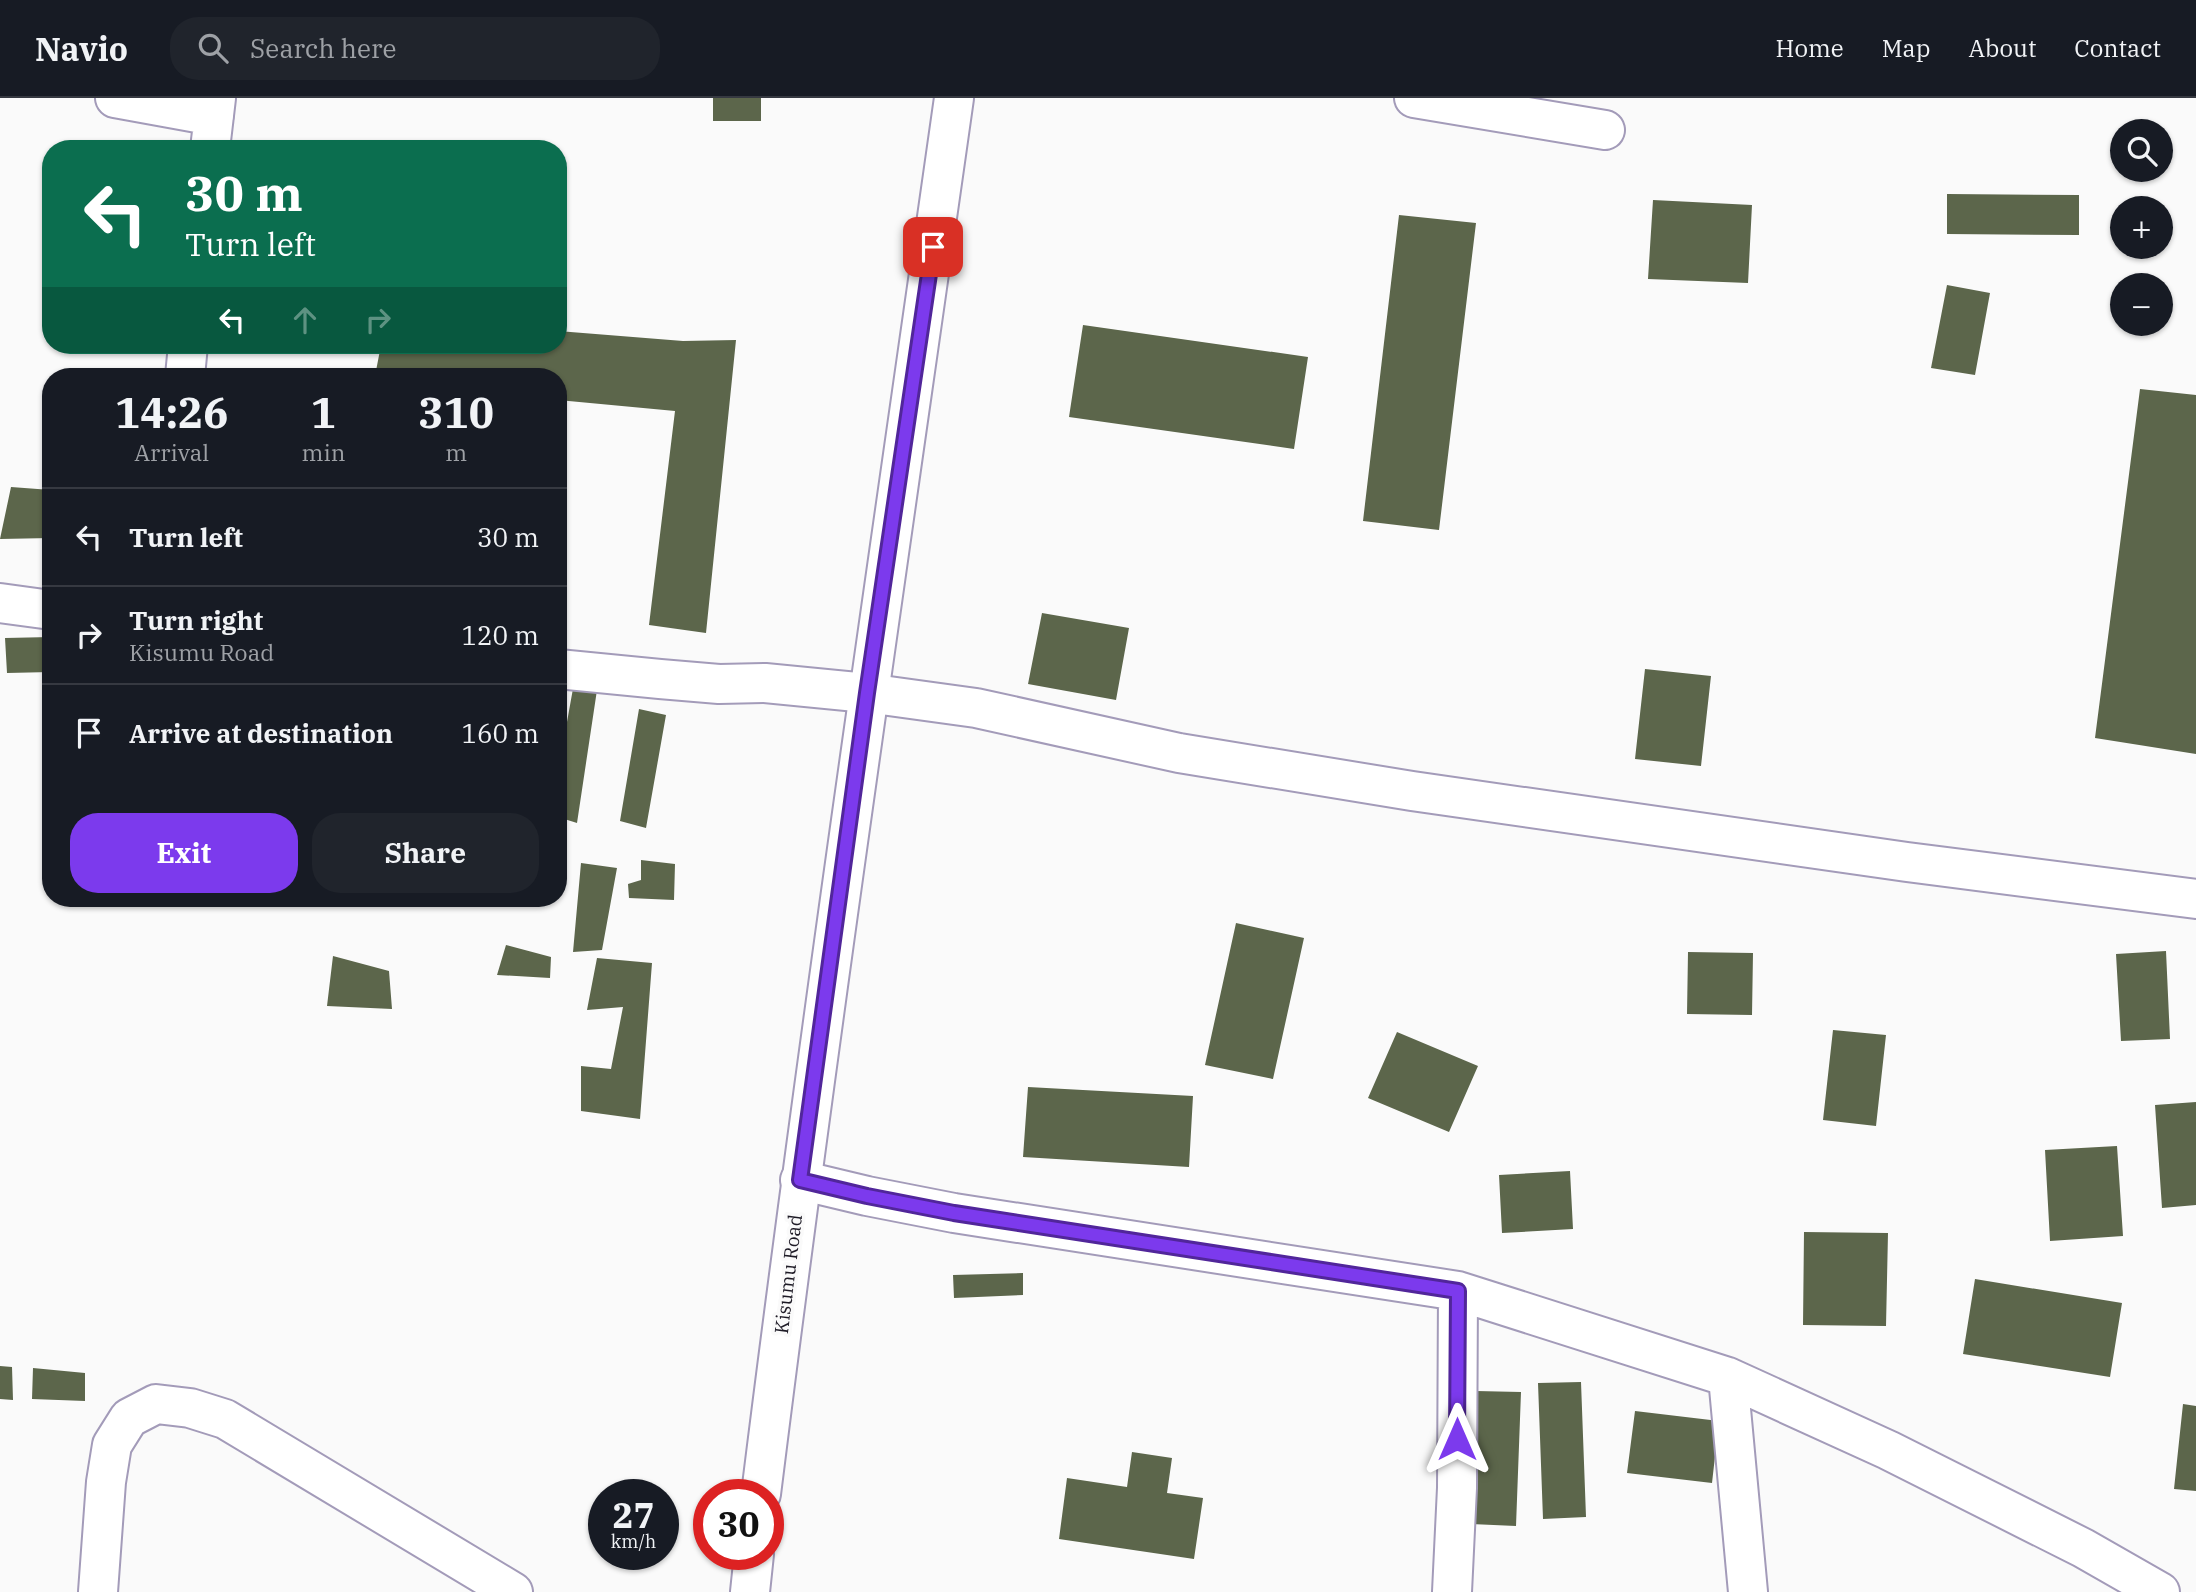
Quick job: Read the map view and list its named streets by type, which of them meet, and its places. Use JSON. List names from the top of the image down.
{
  "streets": {
    "main road": ["Kisumu Road"]
  },
  "page": {
    "header": "Navio",
    "search": "Search here",
    "nav": [
      "Home",
      "Map",
      "About",
      "Contact"
    ],
    "map_buttons": ["+", "−"],
    "turn": ["30 m", "Turn left"],
    "eta": [
      "14:26",
      "Arrival",
      "1",
      "min",
      "310",
      "m"
    ],
    "list": [
      {
        "name": "Turn left",
        "value": "30 m"
      },
      {
        "name": "Turn right",
        "note": "Kisumu Road",
        "value": "120 m"
      },
      {
        "name": "Arrive at destination",
        "value": "160 m"
      }
    ],
    "buttons": ["Exit", "Share"],
    "speed": "27 km/h",
    "limit": "30"
  }
}
